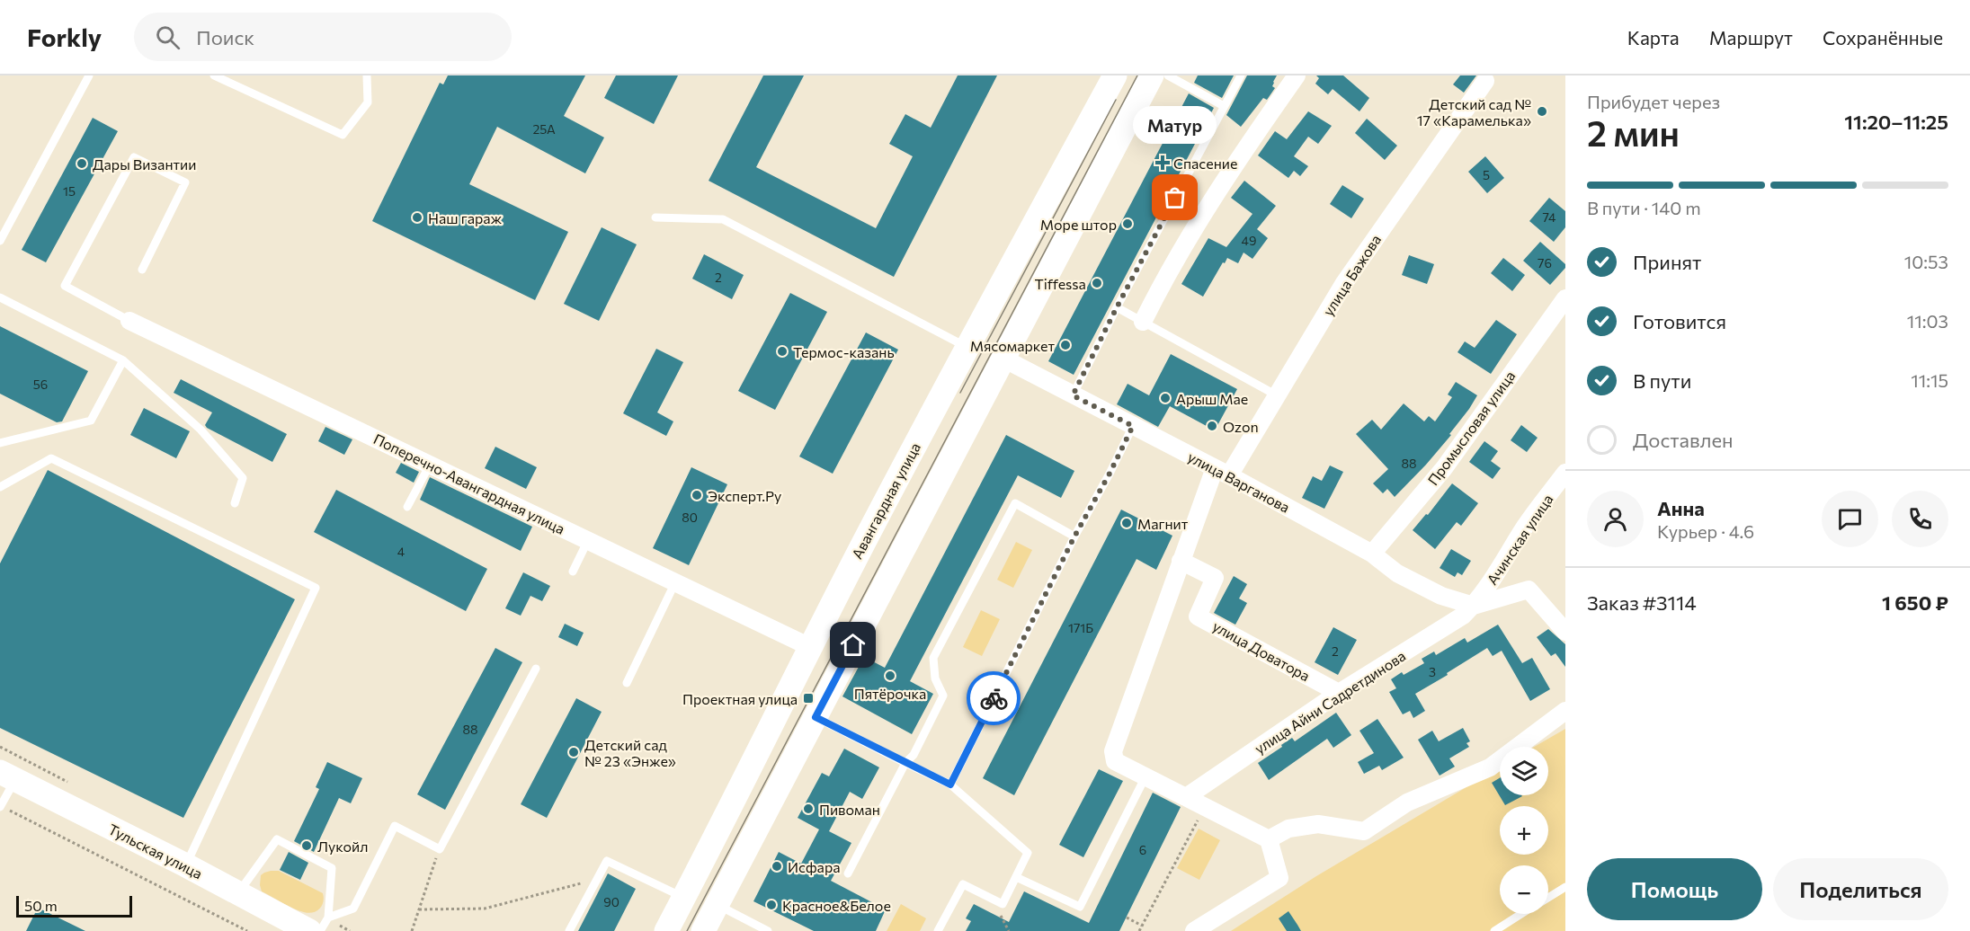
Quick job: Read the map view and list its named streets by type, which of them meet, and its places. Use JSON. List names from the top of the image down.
{
  "streets": {
    "main road": ["Авангардная улица", "Тульская улица"],
    "street": [
      "улица Бажова",
      "Промысловая улица",
      "улица Варганова",
      "Поперечно-Авангардная улица",
      "Ачинская улица",
      "улица Доватора",
      "улица Айни Садретдинова"
    ]
  },
  "crossings": [
    ["улица Бажова", "улица Варганова"],
    ["улица Бажова", "улица Доватора"],
    ["Промысловая улица", "улица Варганова"],
    ["улица Варганова", "Ачинская улица"],
    ["улица Варганова", "улица Айни Садретдинова"],
    ["Поперечно-Авангардная улица", "Авангардная улица"],
    ["Ачинская улица", "улица Айни Садретдинова"],
    ["улица Доватора", "улица Айни Садретдинова"]
  ],
  "places": {
    "other": [
      "Детский сад № 17 «Карамелька»",
      "Дары Византии",
      "Матур",
      "Наш гараж",
      "Море штор",
      "Tiffessa",
      "Мясомаркет",
      "Термос-казань",
      "Арыш Мае",
      "Ozon",
      "Эксперт.Ру",
      "Магнит",
      "Пятёрочка",
      "Детский сад № 23 «Энже»",
      "Пивоман",
      "Лукойл",
      "Исфара",
      "Красное&Белое"
    ],
    "health": ["Спасение"],
    "transit": ["Проектная улица"]
  },
  "house_numbers": [
    "25А",
    "5",
    "15",
    "74",
    "49",
    "76",
    "2",
    "56",
    "88",
    "80",
    "4",
    "171Б",
    "2",
    "3",
    "88",
    "6",
    "90"
  ],
  "scale_bar": "50 m",
  "page": {
    "header": "Forkly",
    "search": "Поиск",
    "nav": ["Карта", "Маршрут", "Сохранённые"],
    "heading": ["2 мин", "Прибудет через", "11:20–11:25"],
    "panel": [
      "Анна",
      "Курьер · 4.6",
      "Заказ #3114",
      "1 650 ₽"
    ],
    "bubble": "Матур",
    "bar": "В пути · 140 m",
    "list": [
      ["Принят", "10:53"],
      ["Готовится", "11:03"],
      ["В пути", "11:15"],
      "Доставлен"
    ],
    "map_buttons": ["+", "−"],
    "buttons": ["Помощь", "Поделиться"],
    "scale": "50 m"
  }
}
